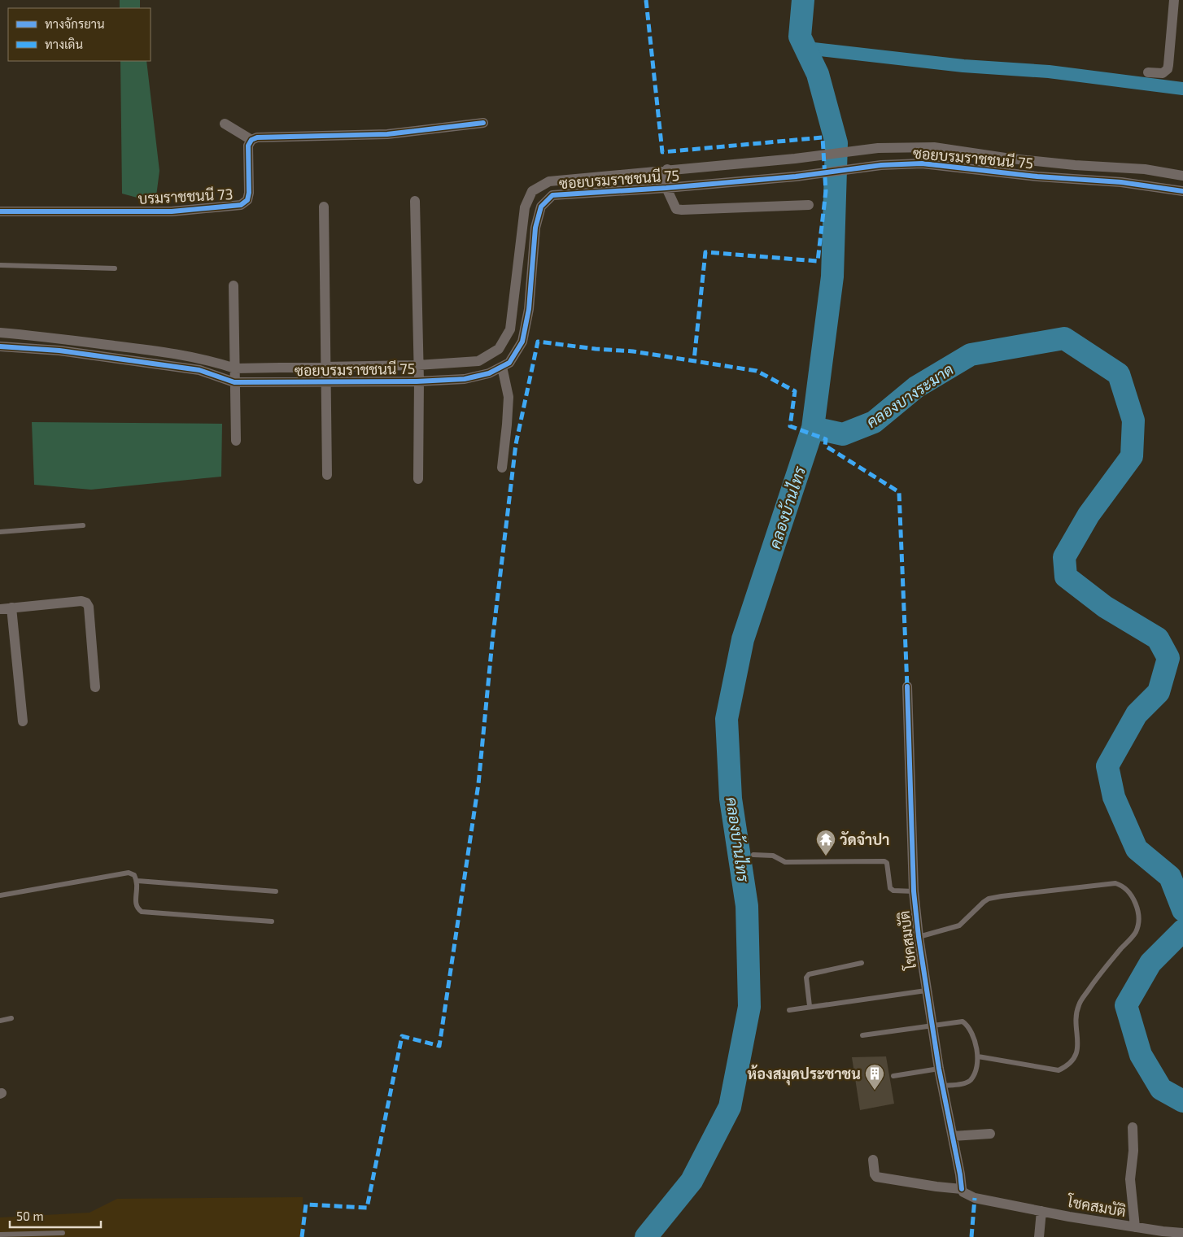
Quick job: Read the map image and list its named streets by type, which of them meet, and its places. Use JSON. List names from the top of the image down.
{
  "streets": {
    "street": ["ซอยบรมราชชนนี 75", "บรมราชชนนี 73", "โชคสมบัติ"]
  },
  "water": ["คลองบางระมาด", "คลองบ้านไทร"],
  "places": {
    "temple": ["วัดจำปา"],
    "building": ["ห้องสมุดประชาชน"]
  },
  "legend": ["ทางจักรยาน", "ทางเดิน"],
  "scale_bar": "50 m"
}
